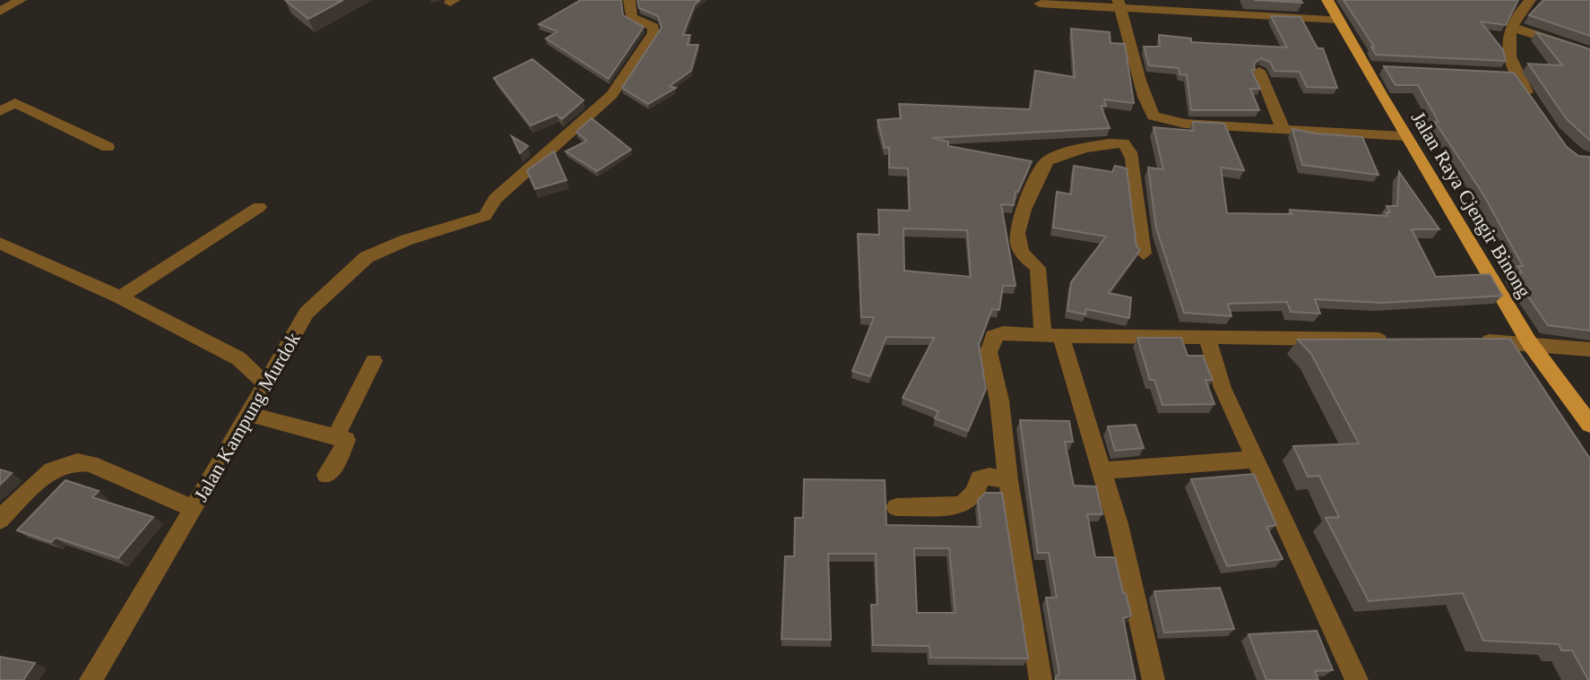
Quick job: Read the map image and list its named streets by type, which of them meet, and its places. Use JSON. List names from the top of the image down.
{
  "streets": {
    "main road": ["Jalan Raya Cjengir Binong"],
    "street": ["Jalan Kampung Murdok"]
  }
}
